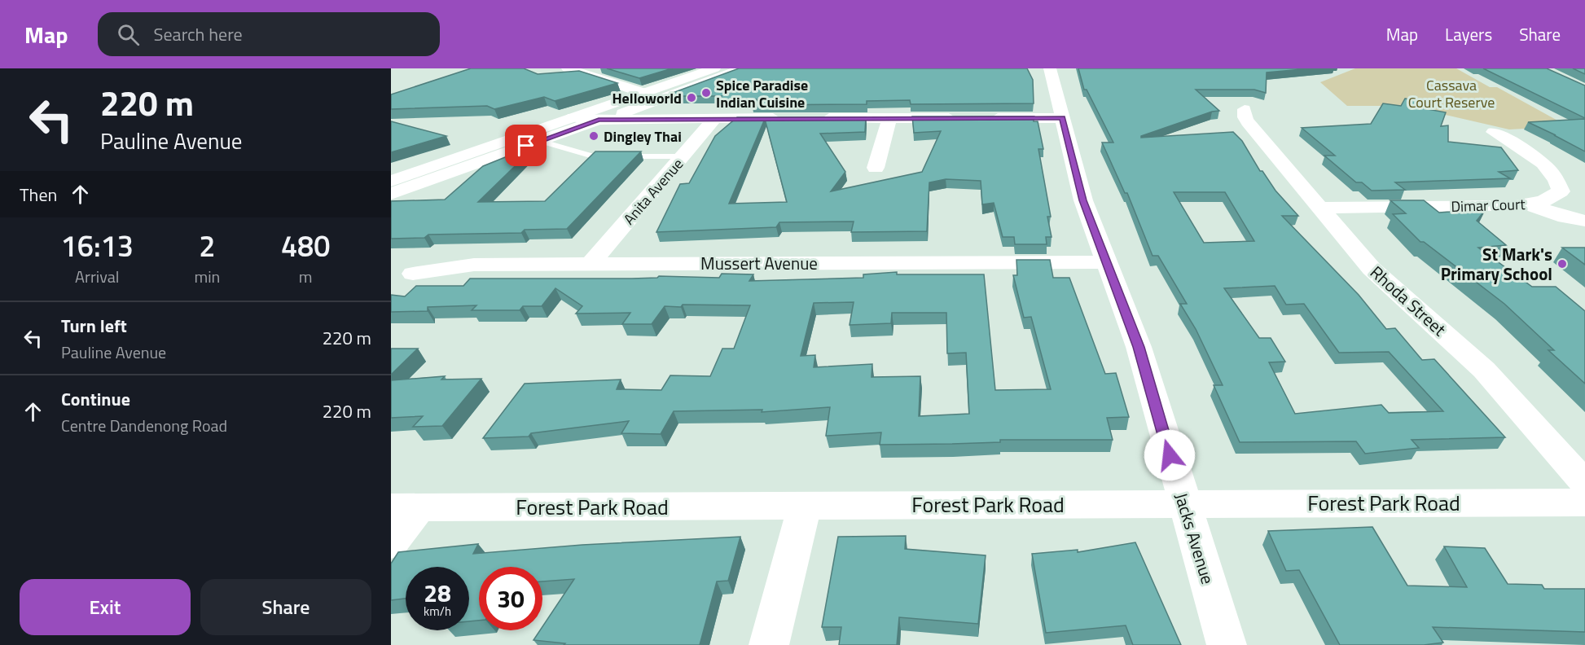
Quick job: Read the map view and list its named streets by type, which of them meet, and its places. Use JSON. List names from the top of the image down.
{
  "streets": {
    "street": [
      "Anita Avenue",
      "Dimar Court",
      "Mussert Avenue",
      "Rhoda Street",
      "Forest Park Road",
      "Jacks Avenue"
    ]
  },
  "crossings": [
    ["Anita Avenue", "Mussert Avenue"],
    ["Dimar Court", "Rhoda Street"],
    ["Mussert Avenue", "Jacks Avenue"],
    ["Forest Park Road", "Jacks Avenue"]
  ],
  "parks": ["Cassava Court Reserve"],
  "places": [
    "Spice Paradise Indian Cuisine",
    "Helloworld",
    "Dingley Thai",
    "St Mark's Primary School"
  ],
  "page": {
    "header": "Map",
    "search": "Search here",
    "nav": ["Map", "Layers", "Share"],
    "turn": ["220 m", "Pauline Avenue"],
    "then": "Then",
    "eta": [
      "16:13",
      "Arrival",
      "2",
      "min",
      "480",
      "m"
    ],
    "list": [
      {
        "name": "Turn left",
        "note": "Pauline Avenue",
        "value": "220 m"
      },
      {
        "name": "Continue",
        "note": "Centre Dandenong Road",
        "value": "220 m"
      }
    ],
    "speed": "28 km/h",
    "limit": "30",
    "buttons": ["Exit", "Share"]
  }
}
